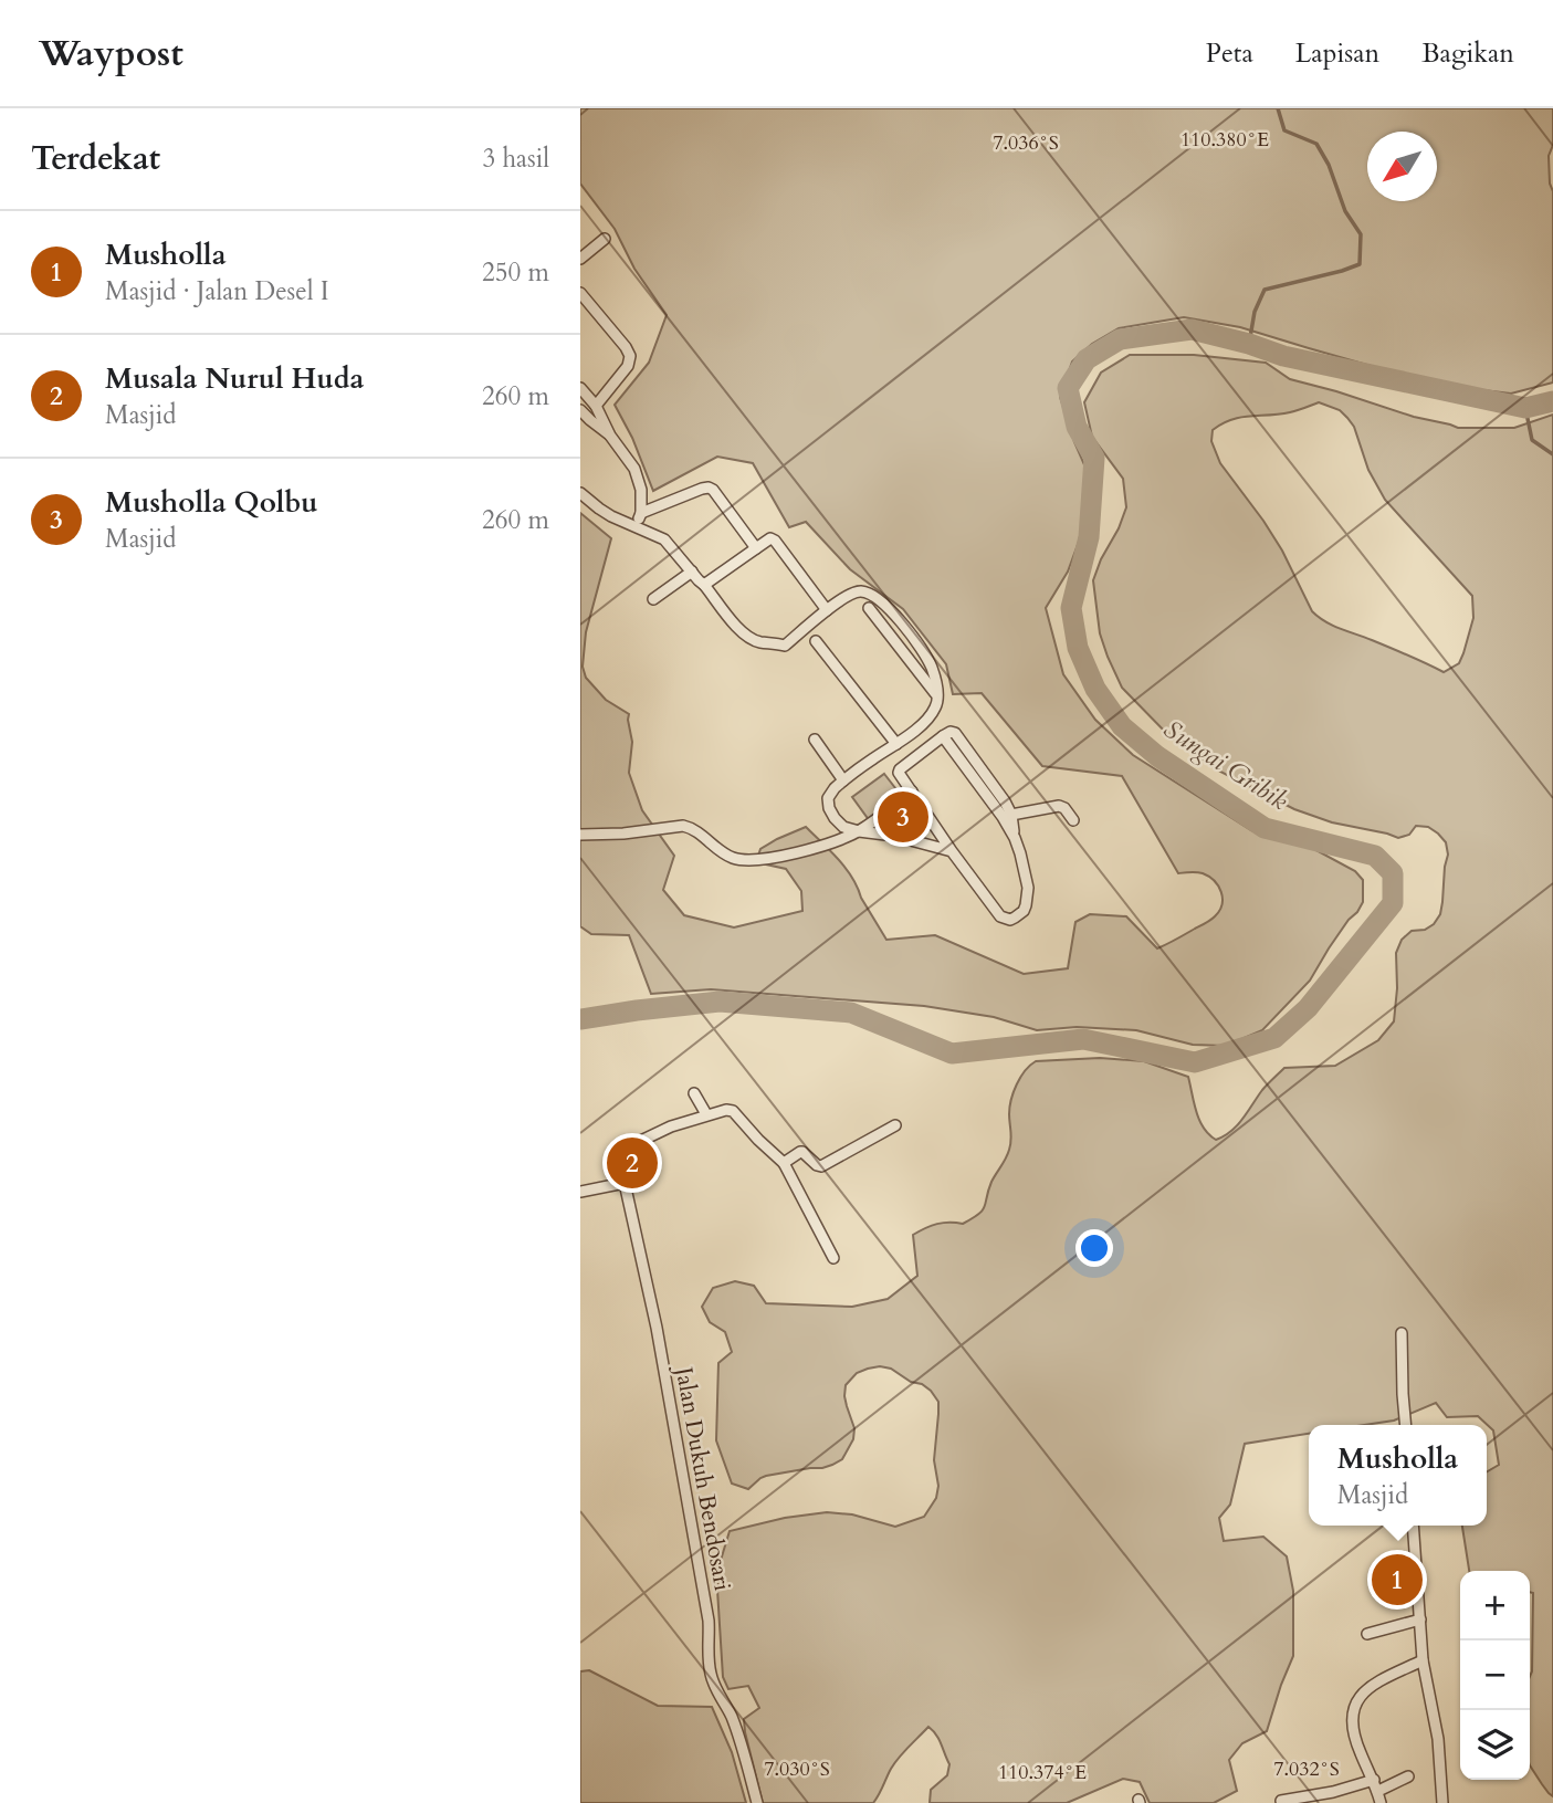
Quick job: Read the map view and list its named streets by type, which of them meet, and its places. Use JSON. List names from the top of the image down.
{
  "streets": {
    "street": ["Jalan Dukuh Bendosari"]
  },
  "water": ["Sungai Gribik"],
  "north": "bottom left",
  "page": {
    "header": "Waypost",
    "nav": ["Peta", "Lapisan", "Bagikan"],
    "heading": ["Terdekat", "3 hasil"],
    "list": [
      {
        "mark": "1",
        "name": "Musholla",
        "note": "Masjid · Jalan Desel I",
        "value": "250 m"
      },
      {
        "mark": "2",
        "name": "Musala Nurul Huda",
        "note": "Masjid",
        "value": "260 m"
      },
      {
        "mark": "3",
        "name": "Musholla Qolbu",
        "note": "Masjid",
        "value": "260 m"
      }
    ],
    "pins": ["3", "2", "1"],
    "popup": ["Musholla", "Masjid"],
    "map_buttons": ["+", "−"]
  },
  "coordinates": [
    "110.380°E",
    "7.036°S",
    "7.030°S",
    "7.032°S",
    "110.374°E"
  ]
}
